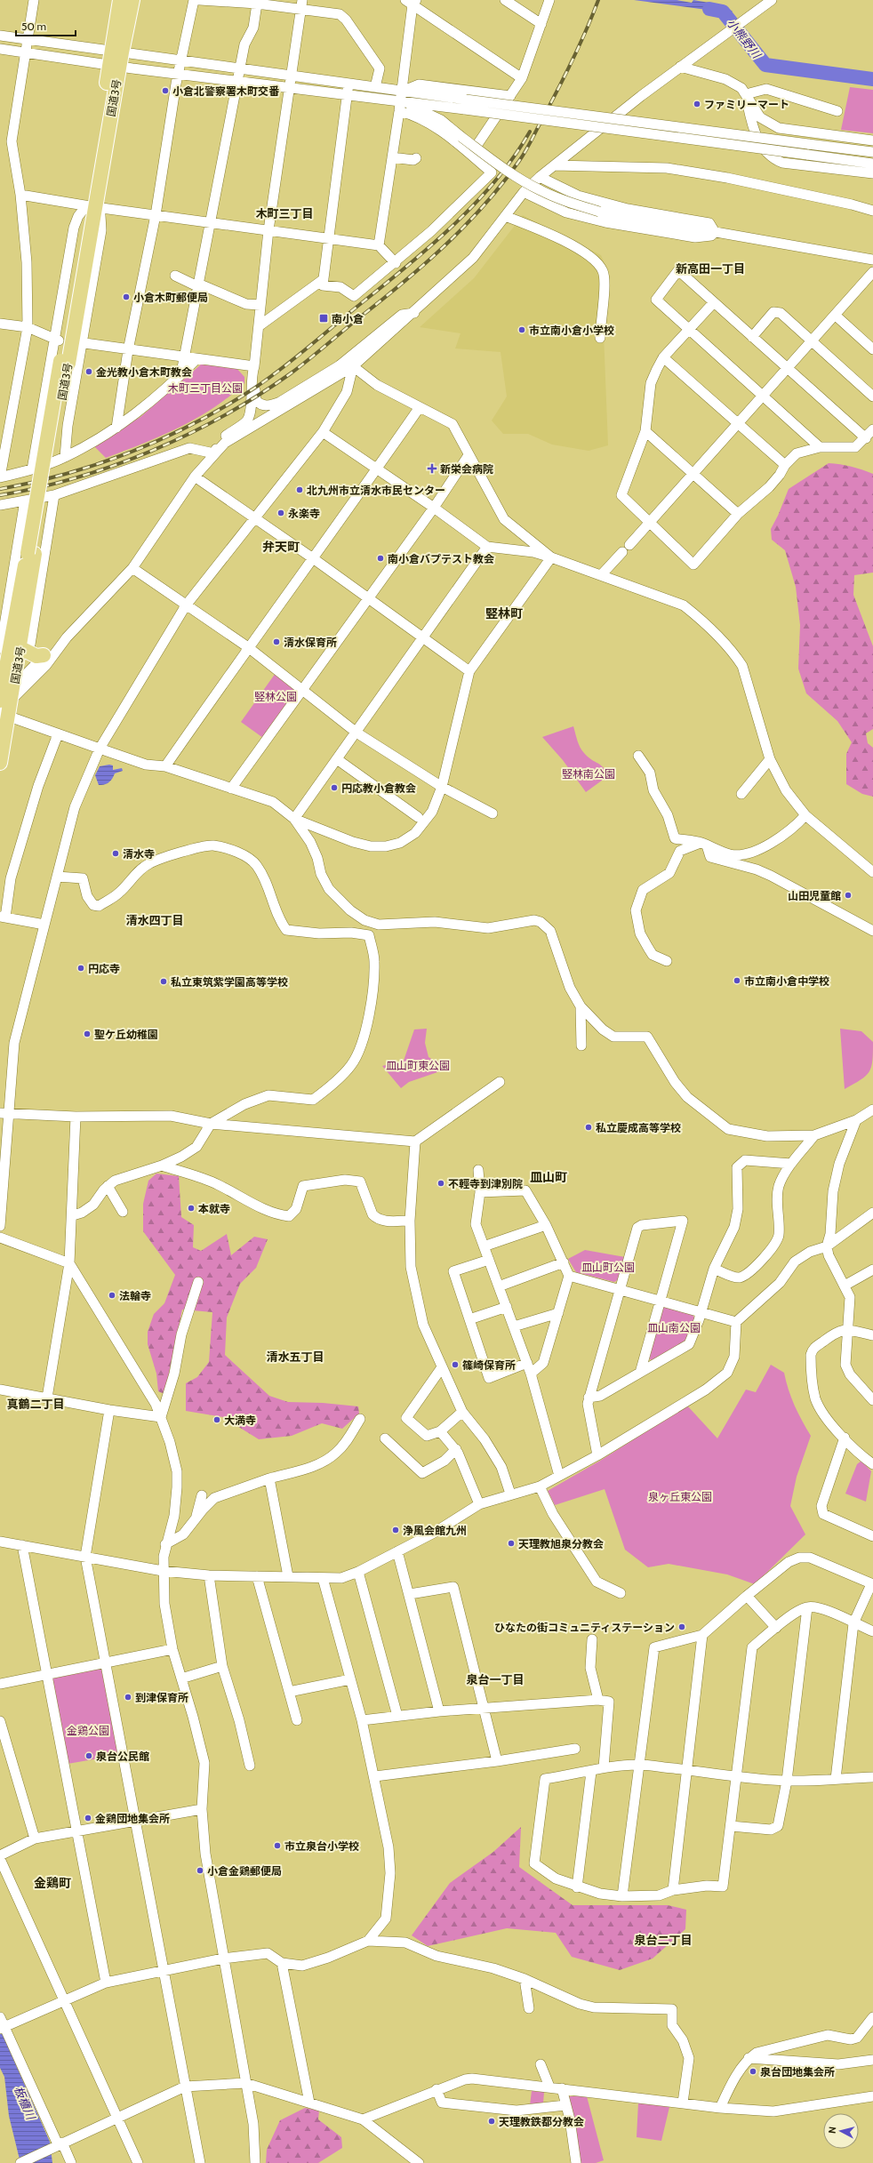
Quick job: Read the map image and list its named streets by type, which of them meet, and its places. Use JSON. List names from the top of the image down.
{
  "streets": {
    "highway": ["国道3号"]
  },
  "districts": [
    "木町三丁目",
    "新高田一丁目",
    "弁天町",
    "竪林町",
    "清水四丁目",
    "皿山町",
    "清水五丁目",
    "真鶴二丁目",
    "泉台一丁目",
    "金鶏町",
    "泉台二丁目"
  ],
  "water": ["小熊野川", "板櫃川"],
  "parks": [
    "木町三丁目公園",
    "竪林公園",
    "竪林南公園",
    "皿山町東公園",
    "皿山町公園",
    "皿山南公園",
    "泉ヶ丘東公園",
    "金鶏公園"
  ],
  "places": {
    "other": [
      "小倉北警察署木町交番",
      "ファミリーマート",
      "小倉木町郵便局",
      "市立南小倉小学校",
      "金光教小倉木町教会",
      "北九州市立清水市民センター",
      "永楽寺",
      "南小倉バプテスト教会",
      "清水保育所",
      "円応教小倉教会",
      "清水寺",
      "山田児童館",
      "円応寺",
      "市立南小倉中学校",
      "私立東筑紫学園高等学校",
      "聖ケ丘幼稚園",
      "私立慶成高等学校",
      "不輕寺到津別院",
      "本就寺",
      "法輪寺",
      "篠崎保育所",
      "大満寺",
      "浄風会館九州",
      "天理教旭泉分教会",
      "ひなたの街コミュニティステーション",
      "到津保育所",
      "泉台公民館",
      "金鶏団地集会所",
      "市立泉台小学校",
      "小倉金鶏郵便局",
      "泉台団地集会所",
      "天理教鉄都分教会"
    ],
    "transit": ["南小倉"],
    "health": ["新栄会病院"]
  },
  "scale_bar": "50 m",
  "north": "left"
}
